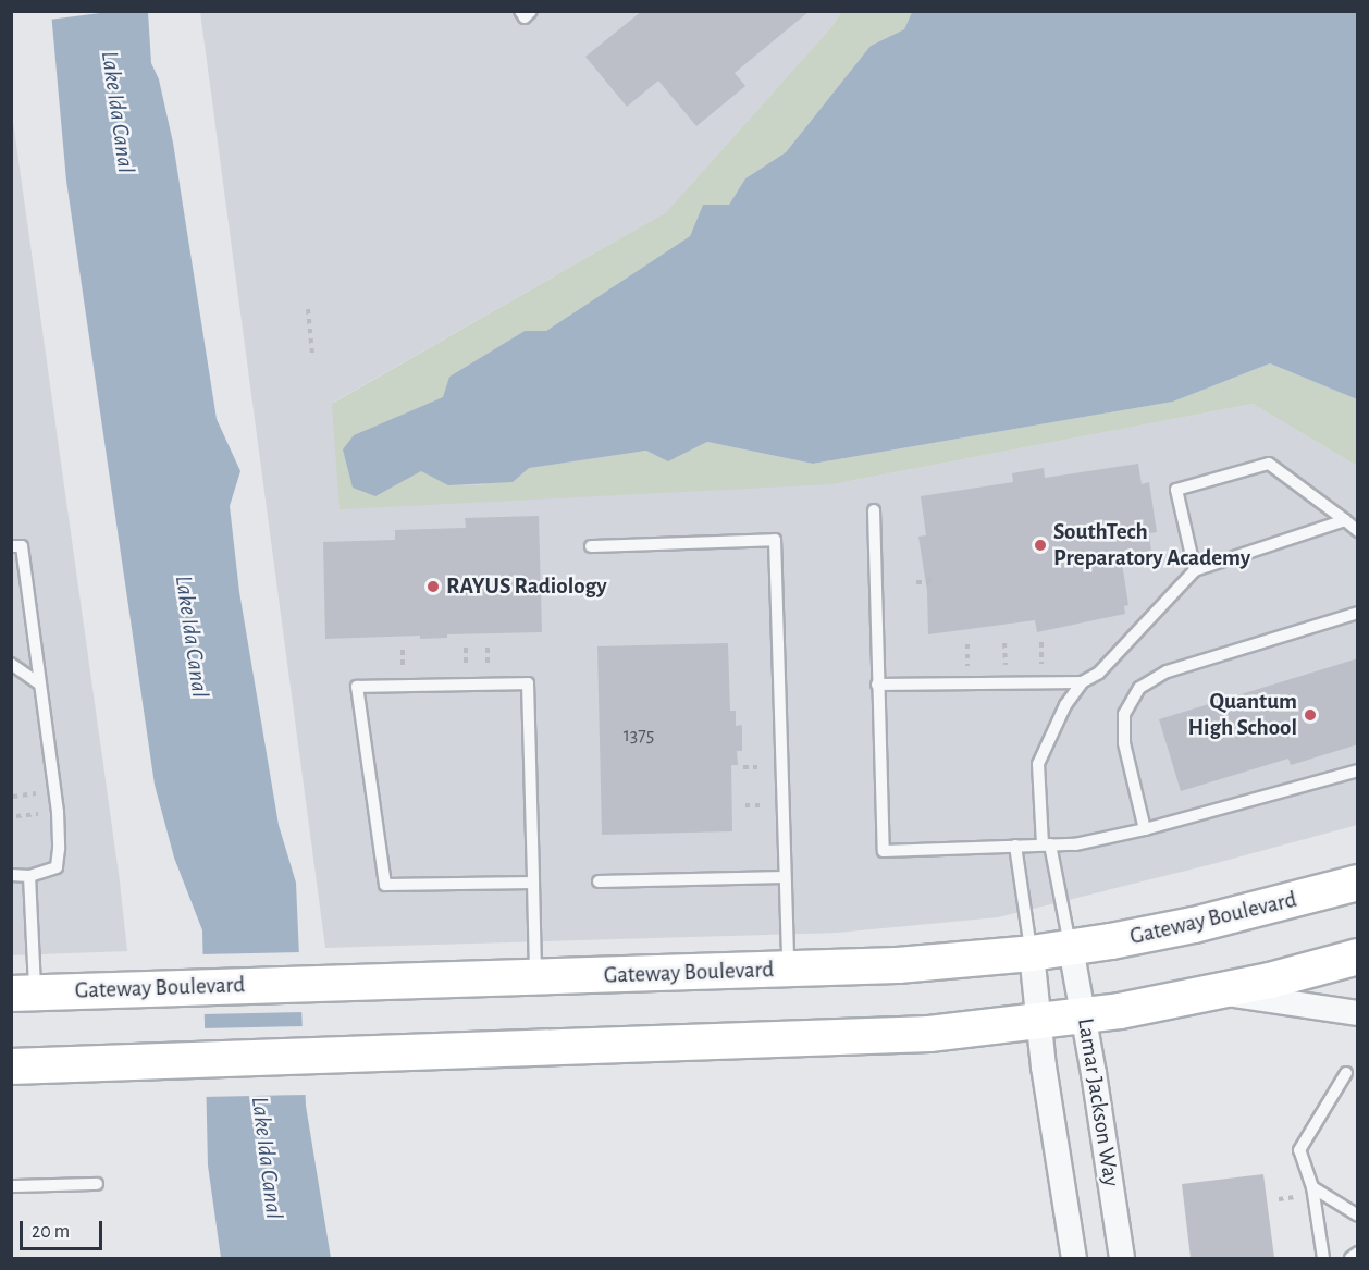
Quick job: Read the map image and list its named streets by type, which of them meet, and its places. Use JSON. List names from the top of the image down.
{
  "streets": {
    "main road": ["Gateway Boulevard"],
    "street": ["Lamar Jackson Way"]
  },
  "crossings": [
    ["Gateway Boulevard", "Lamar Jackson Way"]
  ],
  "water": ["Lake Ida Canal"],
  "places": ["SouthTech Preparatory Academy", "RAYUS Radiology", "Quantum High School"],
  "house_numbers": ["1375"],
  "scale_bar": "20 m"
}
